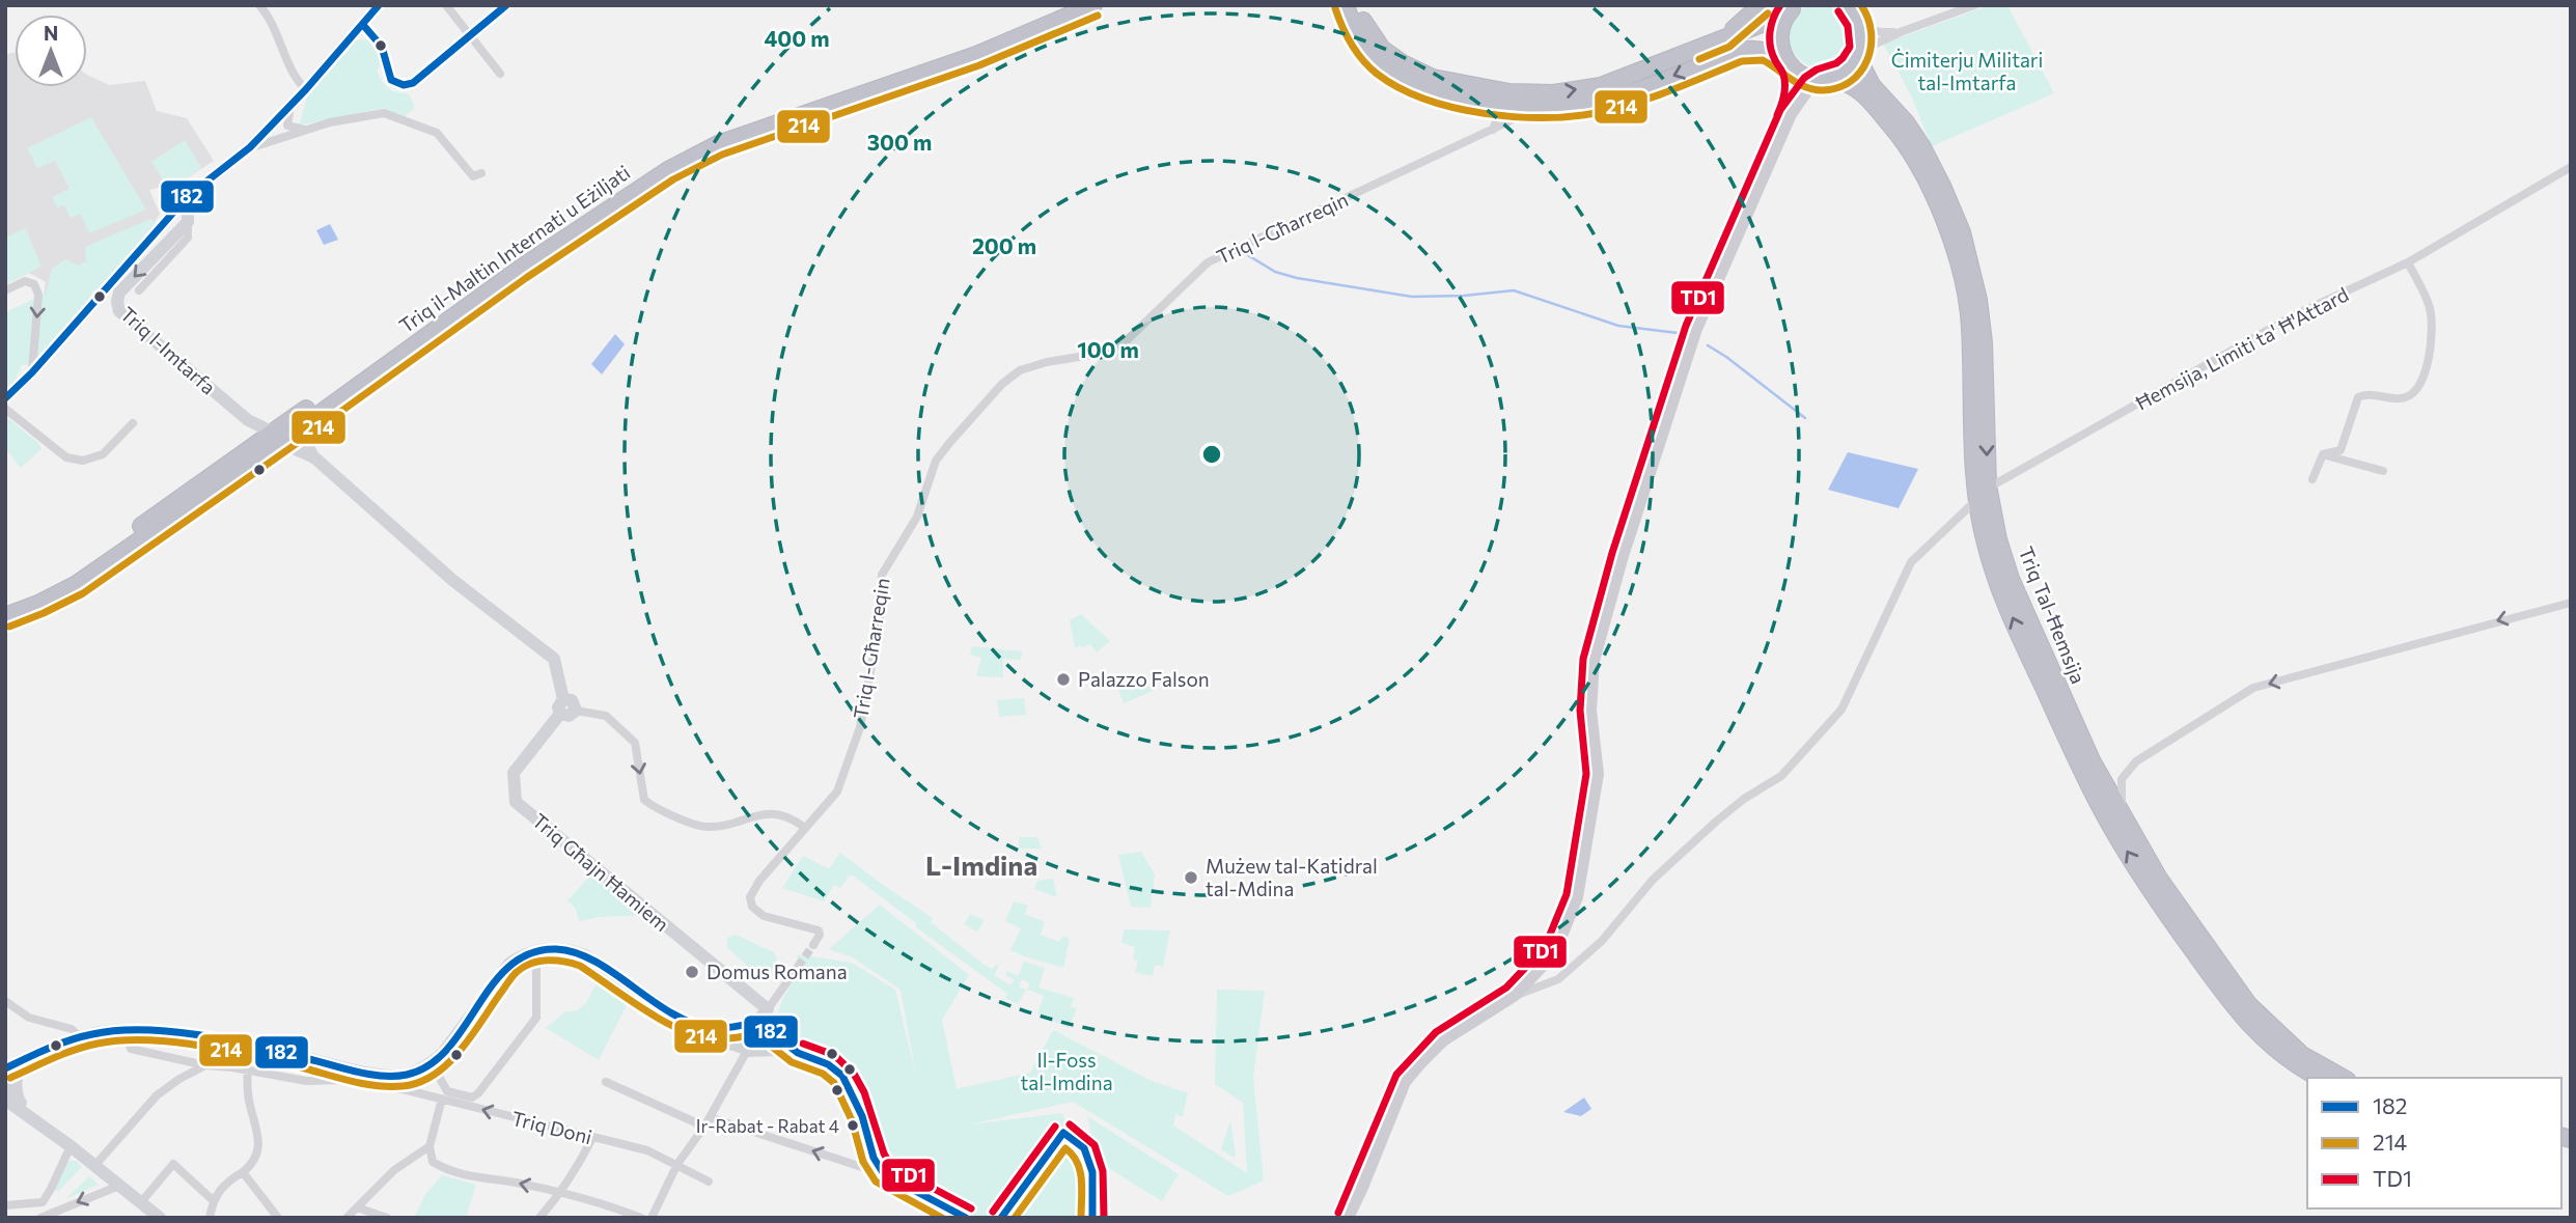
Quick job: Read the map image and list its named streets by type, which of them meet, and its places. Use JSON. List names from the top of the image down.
{
  "streets": {
    "highway": ["Triq il-Maltin Internati u Eżiljati", "Triq Tal-Ħemsija"],
    "street": [
      "Triq l-Għarreqin",
      "Ħemsija, Limiti ta' Ħ'Attard",
      "Triq l-Imtarfa",
      "Triq Għajn Ħamiem",
      "Triq Doni"
    ]
  },
  "crossings": [
    ["Triq l-Għarreqin", "Triq Tal-Ħemsija"],
    ["Triq il-Maltin Internati u Eżiljati", "Triq l-Imtarfa"],
    ["Ħemsija, Limiti ta' Ħ'Attard", "Triq Tal-Ħemsija"]
  ],
  "districts": ["L-Imdina"],
  "parks": ["Ċimiterju Militari tal-Imtarfa", "Il-Foss tal-Imdina"],
  "places": [
    "Palazzo Falson",
    "Mużew tal-Katidral tal-Mdina",
    "Domus Romana",
    "Ir-Rabat - Rabat 4"
  ],
  "lines": ["transit line 182", "transit line 214", "transit line TD1"],
  "legend": ["182", "214", "TD1"],
  "north": "top",
  "rings": [
    "400 m",
    "300 m",
    "200 m",
    "100 m"
  ]
}
